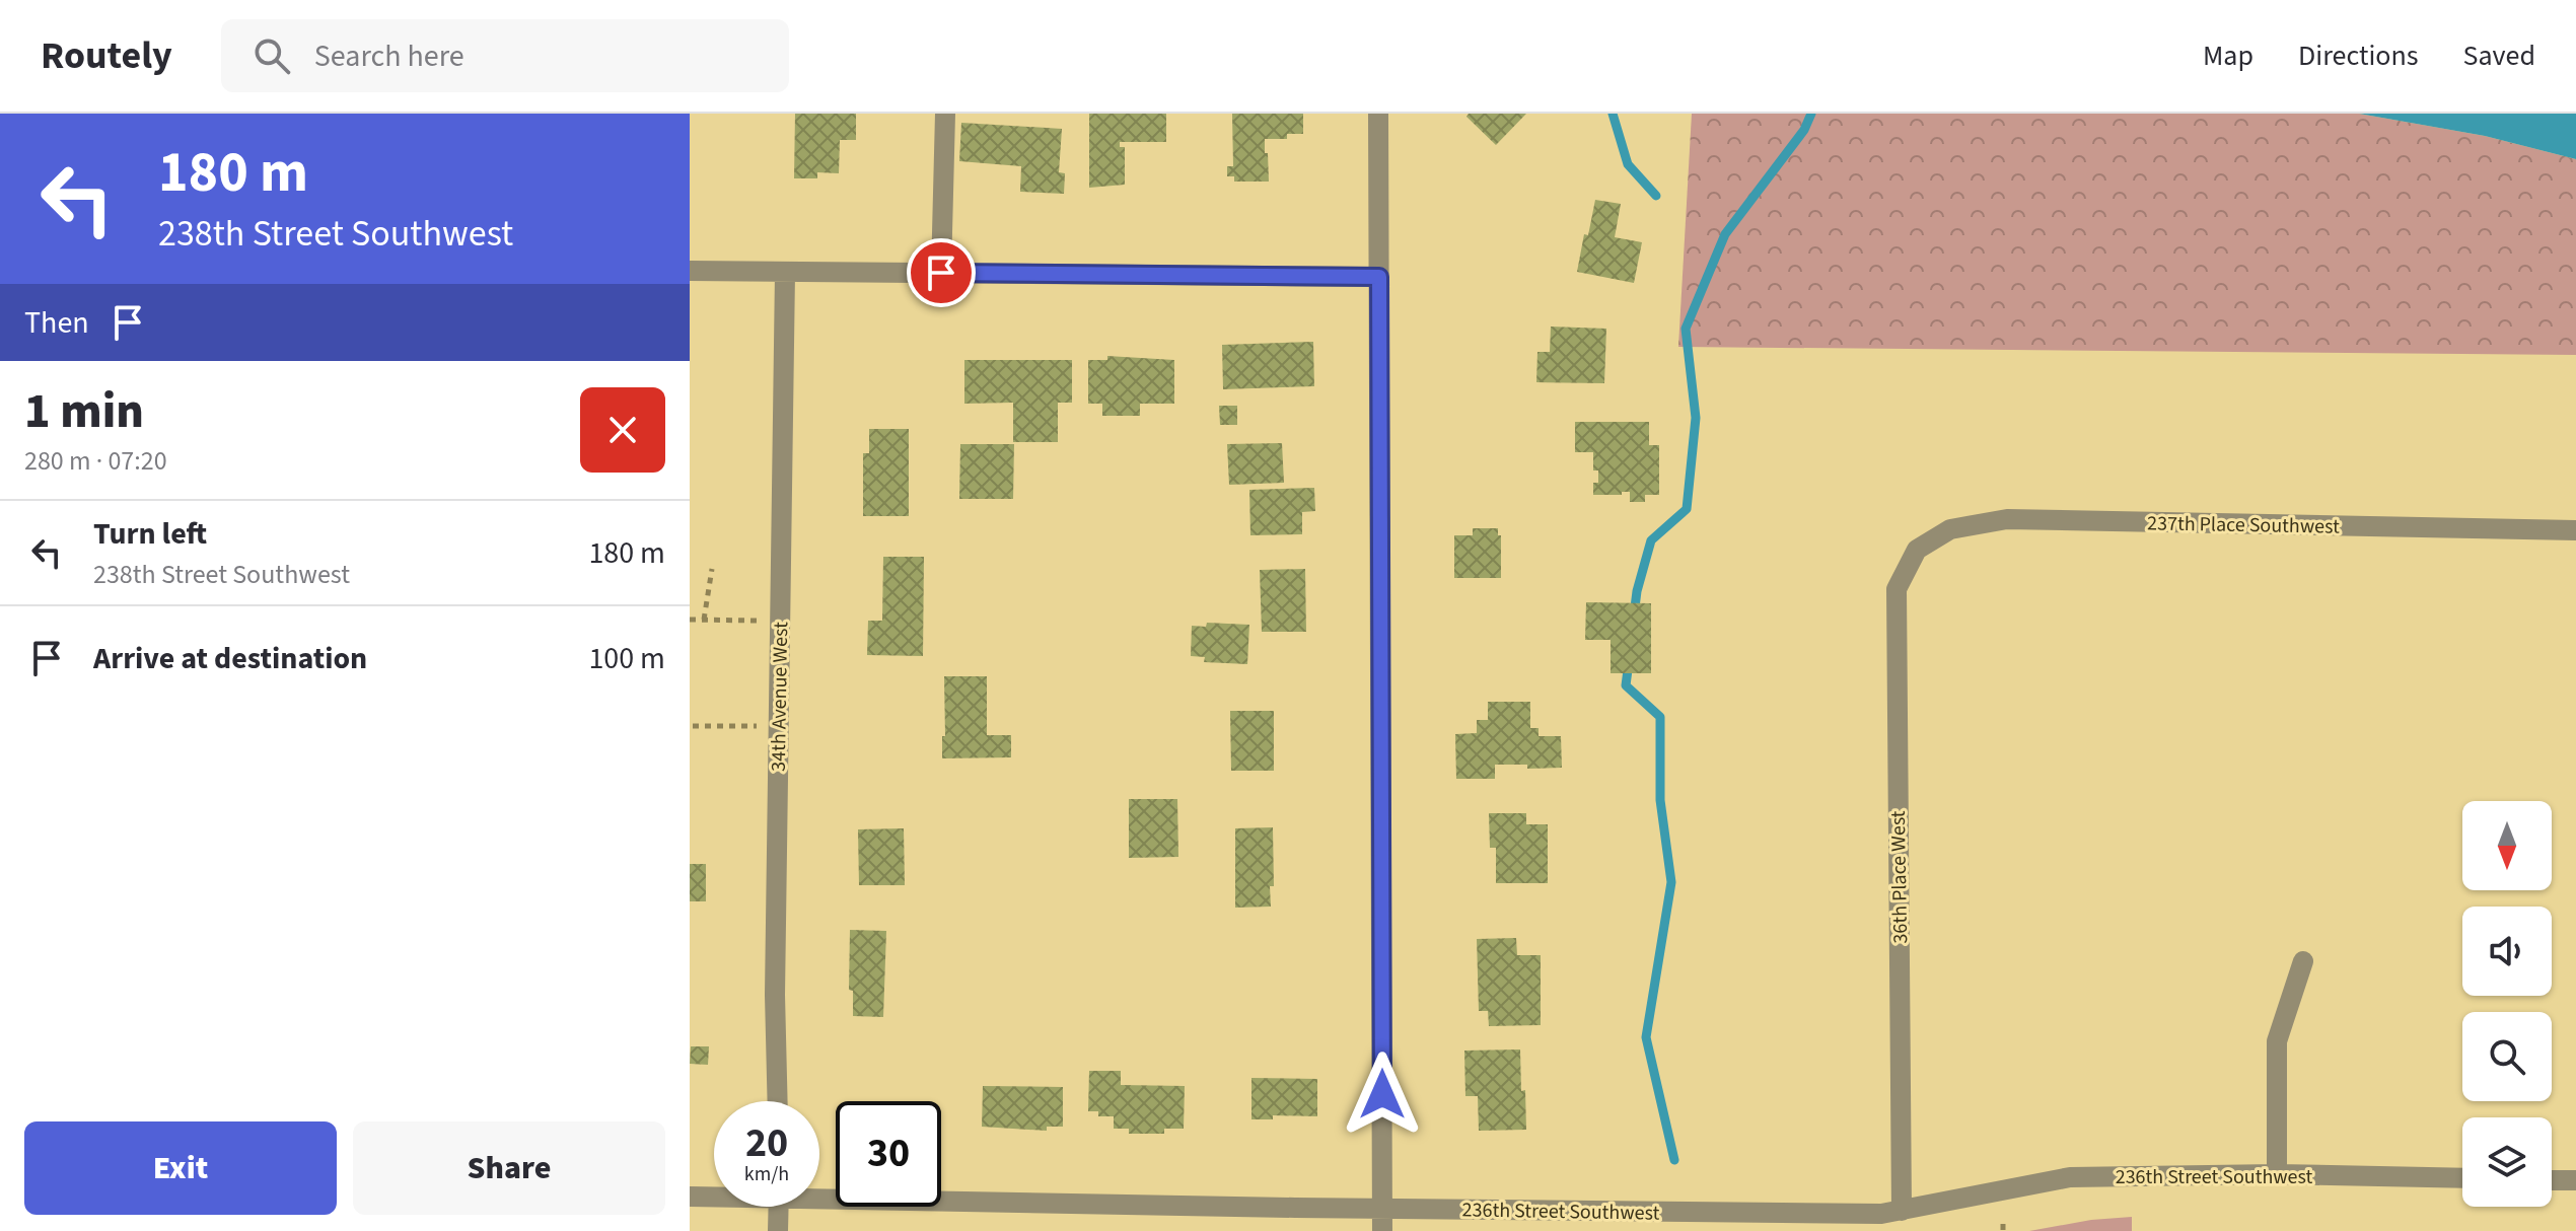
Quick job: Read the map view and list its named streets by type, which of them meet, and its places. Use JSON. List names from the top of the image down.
{
  "streets": {
    "street": [
      "237th Place Southwest",
      "34th Avenue West",
      "36th Place West",
      "236th Street Southwest"
    ]
  },
  "crossings": [
    ["237th Place Southwest", "36th Place West"],
    ["36th Place West", "236th Street Southwest"]
  ],
  "north": "bottom",
  "page": {
    "header": "Routely",
    "search": "Search here",
    "nav": ["Map", "Directions", "Saved"],
    "turn": ["180 m", "238th Street Southwest"],
    "then": "Then",
    "heading": ["1 min", "280 m · 07:20"],
    "list": [
      {
        "name": "Turn left",
        "note": "238th Street Southwest",
        "value": "180 m"
      },
      {
        "name": "Arrive at destination",
        "value": "100 m"
      }
    ],
    "speed": "20 km/h",
    "limit": "30",
    "buttons": ["Exit", "Share"]
  }
}
